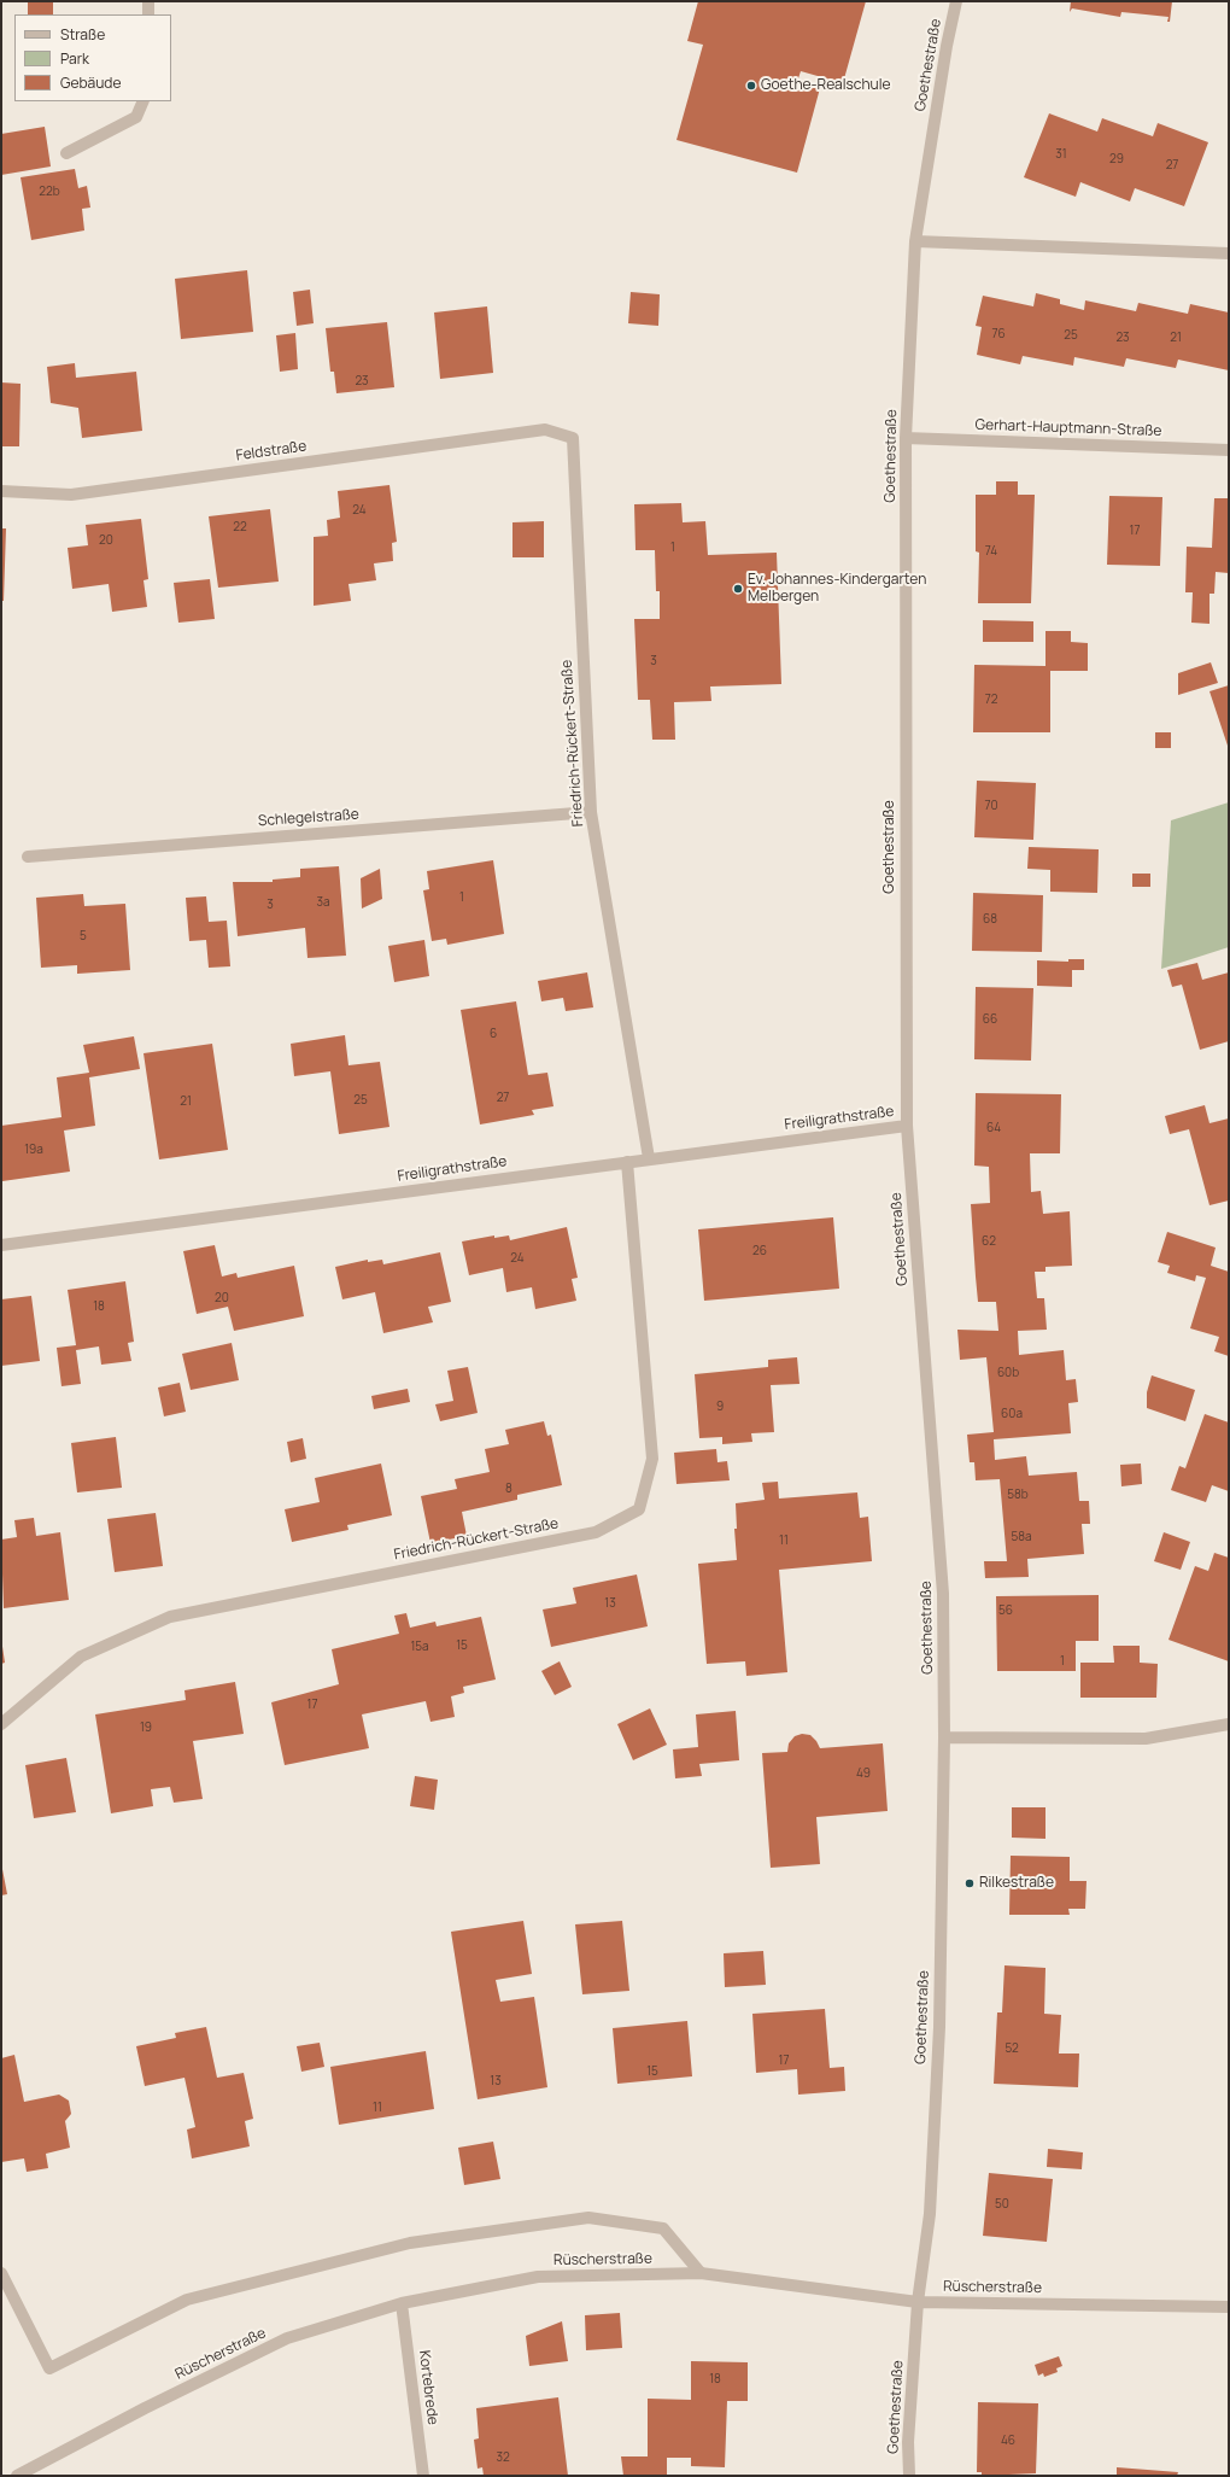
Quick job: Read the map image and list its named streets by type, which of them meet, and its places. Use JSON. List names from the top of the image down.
{
  "streets": {
    "street": [
      "Goethestraße",
      "Gerhart-Hauptmann-Straße",
      "Feldstraße",
      "Friedrich-Rückert-Straße",
      "Schlegelstraße",
      "Freiligrathstraße",
      "Rüscherstraße",
      "Kortebrede"
    ]
  },
  "crossings": [
    ["Goethestraße", "Gerhart-Hauptmann-Straße"],
    ["Goethestraße", "Freiligrathstraße"],
    ["Goethestraße", "Rüscherstraße"],
    ["Feldstraße", "Friedrich-Rückert-Straße"],
    ["Friedrich-Rückert-Straße", "Schlegelstraße"],
    ["Friedrich-Rückert-Straße", "Freiligrathstraße"],
    ["Rüscherstraße", "Kortebrede"]
  ],
  "places": ["Goethe-Realschule", "Ev. Johannes-Kindergarten Melbergen", "Rilkestraße"],
  "house_numbers": [
    "31",
    "29",
    "27",
    "22b",
    "76",
    "25",
    "23",
    "21",
    "23",
    "24",
    "22",
    "17",
    "20",
    "1",
    "74",
    "3",
    "72",
    "70",
    "1",
    "3a",
    "3",
    "68",
    "5",
    "66",
    "6",
    "27",
    "25",
    "21",
    "64",
    "19a",
    "62",
    "26",
    "24",
    "20",
    "18",
    "60b",
    "9",
    "60a",
    "8",
    "58b",
    "58a",
    "11",
    "13",
    "56",
    "15",
    "15a",
    "1",
    "17",
    "19",
    "49",
    "52",
    "17",
    "15",
    "13",
    "11",
    "50",
    "18",
    "46",
    "32"
  ],
  "legend": ["Straße", "Park", "Gebäude"]
}
